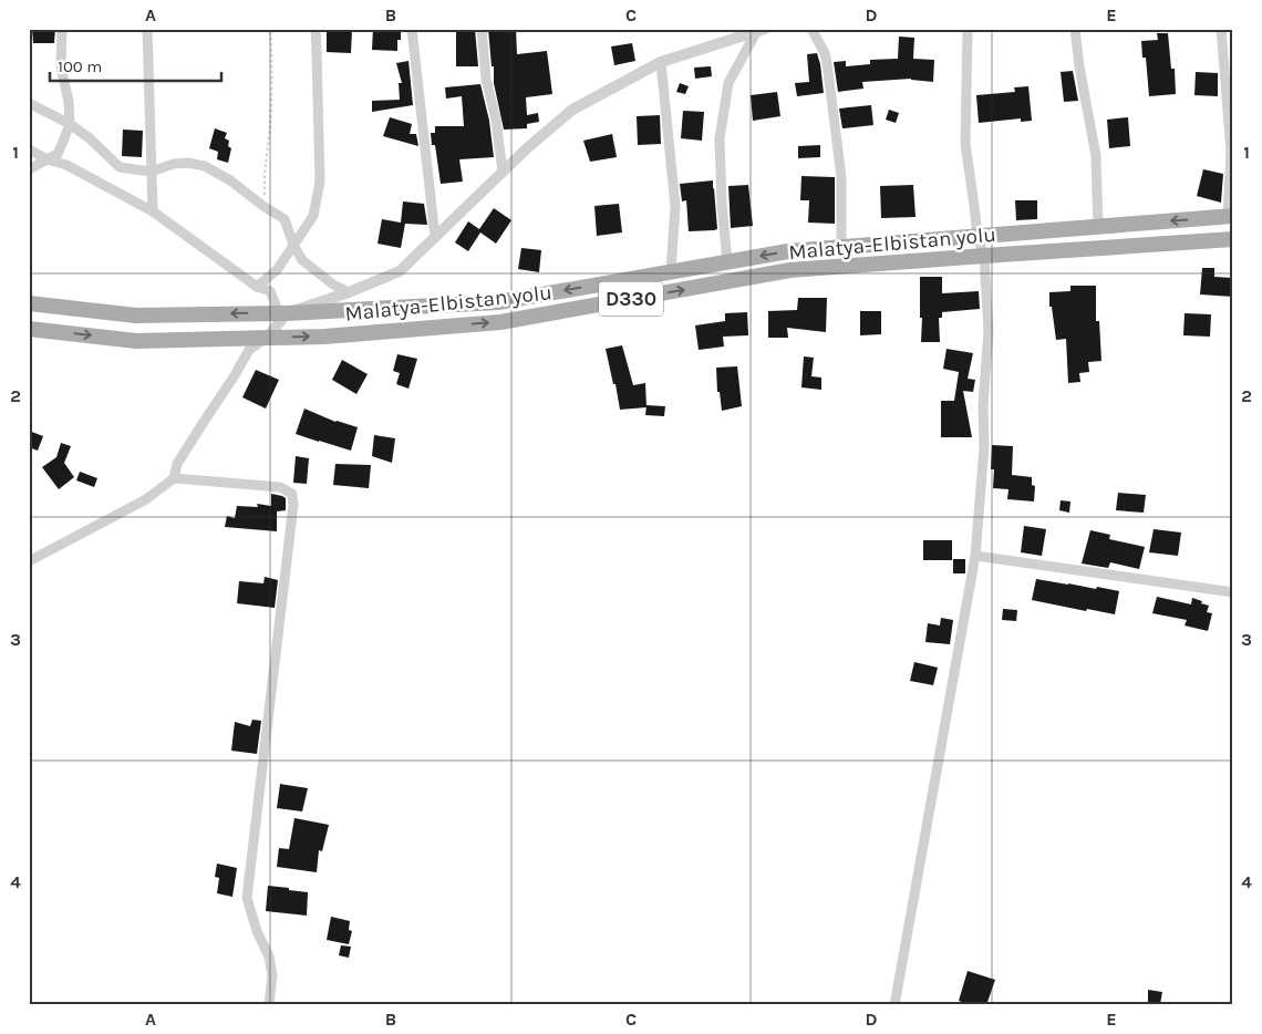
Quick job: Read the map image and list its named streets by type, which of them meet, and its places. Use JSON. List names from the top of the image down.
{
  "streets": {
    "main road": ["Malatya-Elbistan yolu", "D330"]
  },
  "scale_bar": "100 m",
  "grid": {
    "columns": [
      "A",
      "B",
      "C",
      "D",
      "E"
    ],
    "rows": [
      "1",
      "2",
      "3",
      "4"
    ]
  }
}
